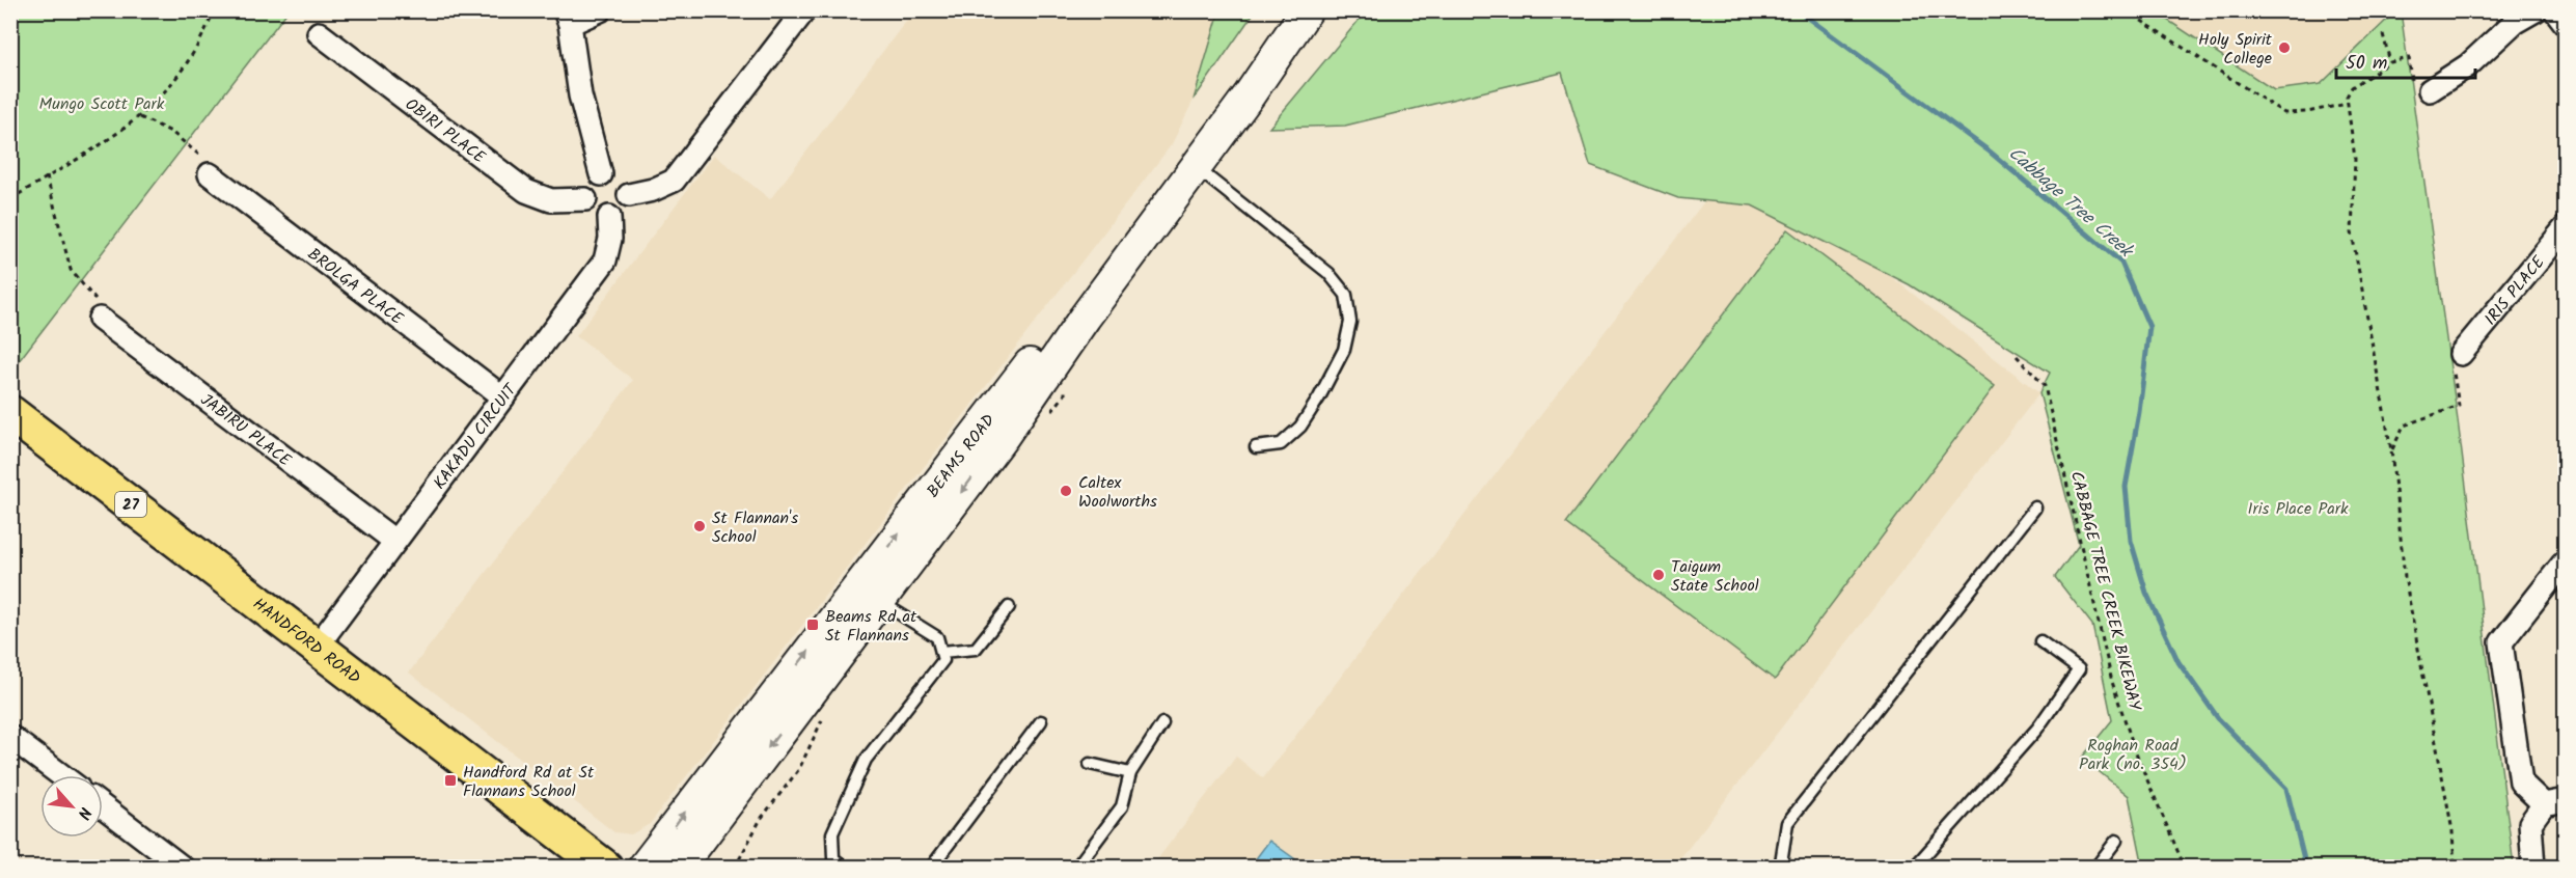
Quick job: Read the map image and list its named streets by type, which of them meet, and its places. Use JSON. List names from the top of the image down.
{
  "streets": {
    "main road": ["BEAMS ROAD", "27", "HANDFORD ROAD"],
    "street": [
      "OBIRI PLACE",
      "BROLGA PLACE",
      "IRIS PLACE",
      "JABIRU PLACE",
      "KAKADU CIRCUIT"
    ],
    "path": ["CABBAGE TREE CREEK BIKEWAY"]
  },
  "crossings": [
    ["OBIRI PLACE", "KAKADU CIRCUIT"],
    ["BROLGA PLACE", "KAKADU CIRCUIT"],
    ["JABIRU PLACE", "KAKADU CIRCUIT"],
    ["KAKADU CIRCUIT", "HANDFORD ROAD"]
  ],
  "water": ["Cabbage Tree Creek"],
  "parks": ["Mungo Scott Park", "Iris Place Park", "Roghan Road Park (no. 354)"],
  "places": {
    "other": [
      "Holy Spirit College",
      "Caltex Woolworths",
      "St Flannan's School",
      "Taigum State School"
    ],
    "transit": ["Beams Rd at St Flannans", "Handford Rd at St Flannans School"]
  },
  "scale_bar": "50 m",
  "north": "bottom right"
}
